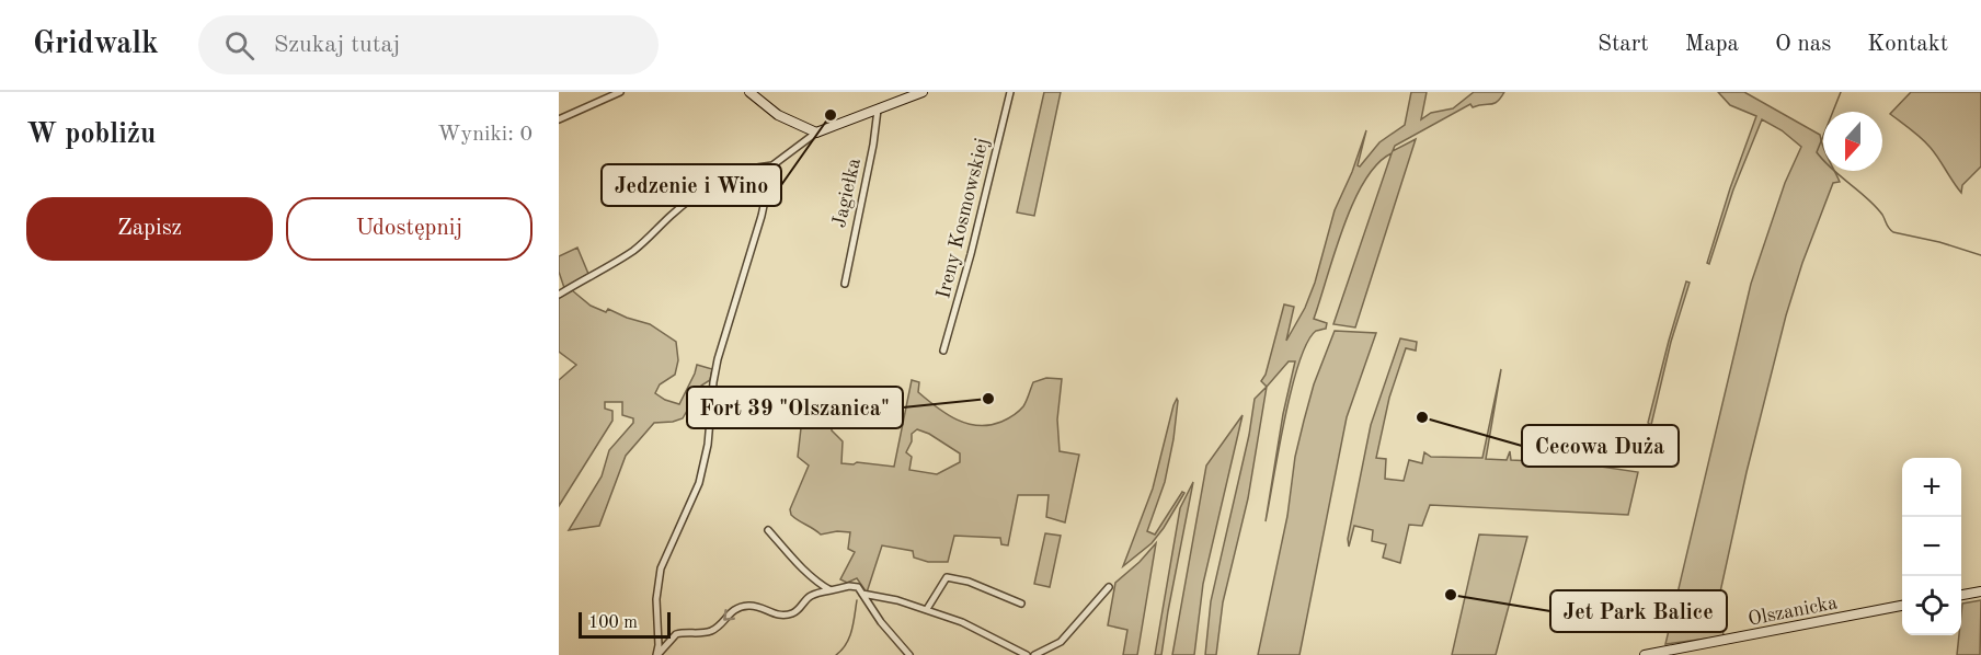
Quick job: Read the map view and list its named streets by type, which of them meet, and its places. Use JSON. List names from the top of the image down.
{
  "streets": {
    "street": ["Jagiełka", "Ireny Kosmowskiej", "Olszanicka"]
  },
  "places": [
    "Jedzenie i Wino",
    "Fort 39 \"Olszanica\"",
    "Cecowa Duża",
    "Jet Park Balice"
  ],
  "scale_bar": "100 m",
  "north": "bottom",
  "page": {
    "header": "Gridwalk",
    "search": "Szukaj tutaj",
    "nav": [
      "Start",
      "Mapa",
      "O nas",
      "Kontakt"
    ],
    "heading": ["W pobliżu", "Wyniki: 0"],
    "buttons": ["Zapisz", "Udostępnij"],
    "map_buttons": ["+", "−"],
    "scale": "100 m"
  }
}
